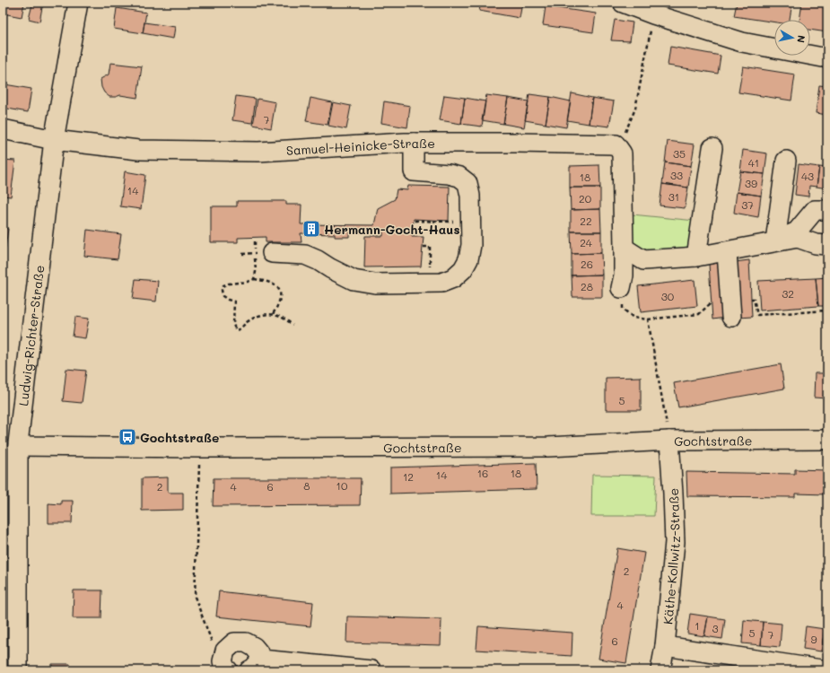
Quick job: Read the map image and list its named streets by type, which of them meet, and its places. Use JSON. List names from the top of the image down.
{
  "streets": {
    "street": [
      "Samuel-Heinicke-Straße",
      "Ludwig-Richter-Straße",
      "Gochtstraße",
      "Käthe-Kollwitz-Straße"
    ]
  },
  "crossings": [
    ["Samuel-Heinicke-Straße", "Ludwig-Richter-Straße"],
    ["Ludwig-Richter-Straße", "Gochtstraße"],
    ["Gochtstraße", "Käthe-Kollwitz-Straße"]
  ],
  "places": {
    "building": ["Hermann-Gocht-Haus"],
    "bus stop": ["Gochtstraße"]
  },
  "house_numbers": [
    "7",
    "35",
    "41",
    "33",
    "43",
    "18",
    "39",
    "14",
    "31",
    "20",
    "37",
    "22",
    "24",
    "26",
    "28",
    "32",
    "30",
    "5",
    "16",
    "18",
    "14",
    "12",
    "8",
    "10",
    "2",
    "4",
    "6",
    "2",
    "4",
    "1",
    "3",
    "5",
    "7",
    "9",
    "6"
  ],
  "north": "right"
}
